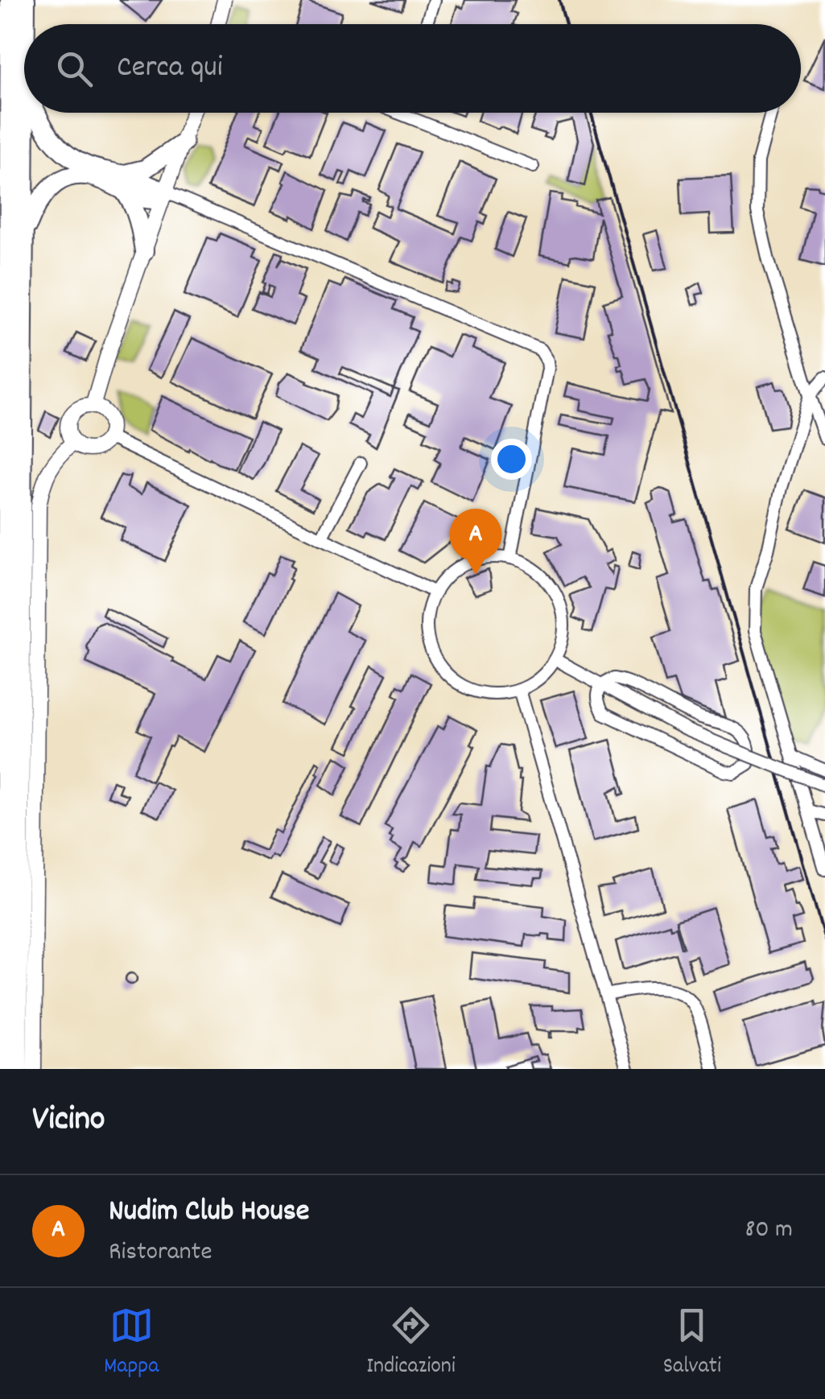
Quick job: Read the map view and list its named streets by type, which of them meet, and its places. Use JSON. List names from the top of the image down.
{
  "page": {
    "search": "Cerca qui",
    "pins": "A",
    "heading": "Vicino",
    "list": [
      {
        "mark": "A",
        "name": "Nudim Club House",
        "note": "Ristorante",
        "value": "80 m"
      }
    ],
    "nav": ["Mappa", "Indicazioni", "Salvati"]
  }
}
